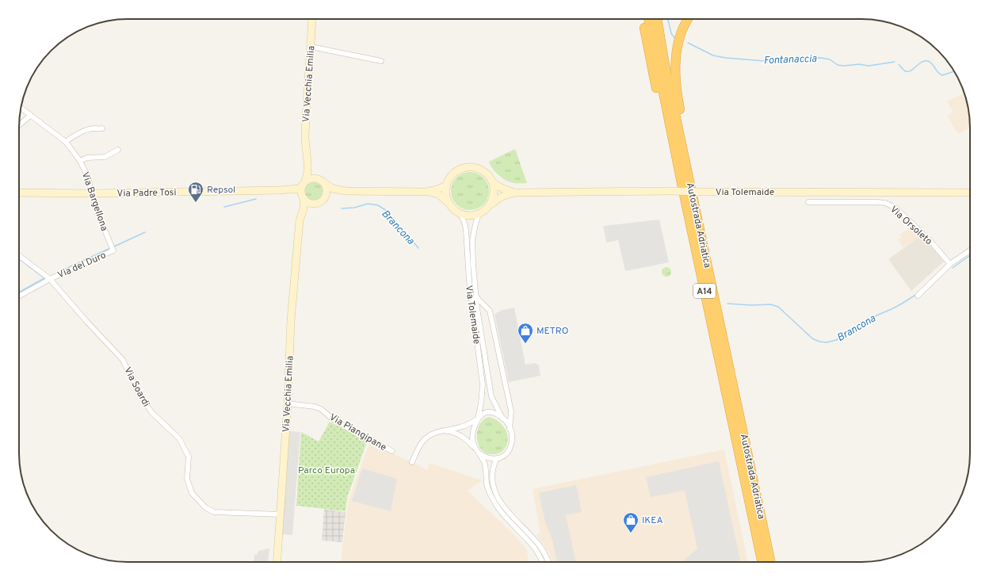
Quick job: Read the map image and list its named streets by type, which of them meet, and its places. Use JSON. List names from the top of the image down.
{
  "streets": {
    "highway": ["Autostrada Adriatica", "A14"],
    "main road": ["Via Vecchia Emilia", "Via Tolemaide", "Via Padre Tosi"],
    "street": [
      "Via Bargellona",
      "Via Orsoleto",
      "Via del Duro",
      "Via Soardi",
      "Via Piangipane"
    ]
  },
  "crossings": [
    ["Via Vecchia Emilia", "Via Tolemaide"],
    ["Via Vecchia Emilia", "Via Soardi"],
    ["Via Vecchia Emilia", "Via Piangipane"],
    ["Via Padre Tosi", "Via Bargellona"],
    ["Via Bargellona", "Via del Duro"],
    ["Via del Duro", "Via Soardi"]
  ],
  "water": ["Fontanaccia", "Brancona"],
  "parks": ["Parco Europa"],
  "places": {
    "fuel station": ["Repsol"],
    "shop": ["METRO", "IKEA"]
  }
}
